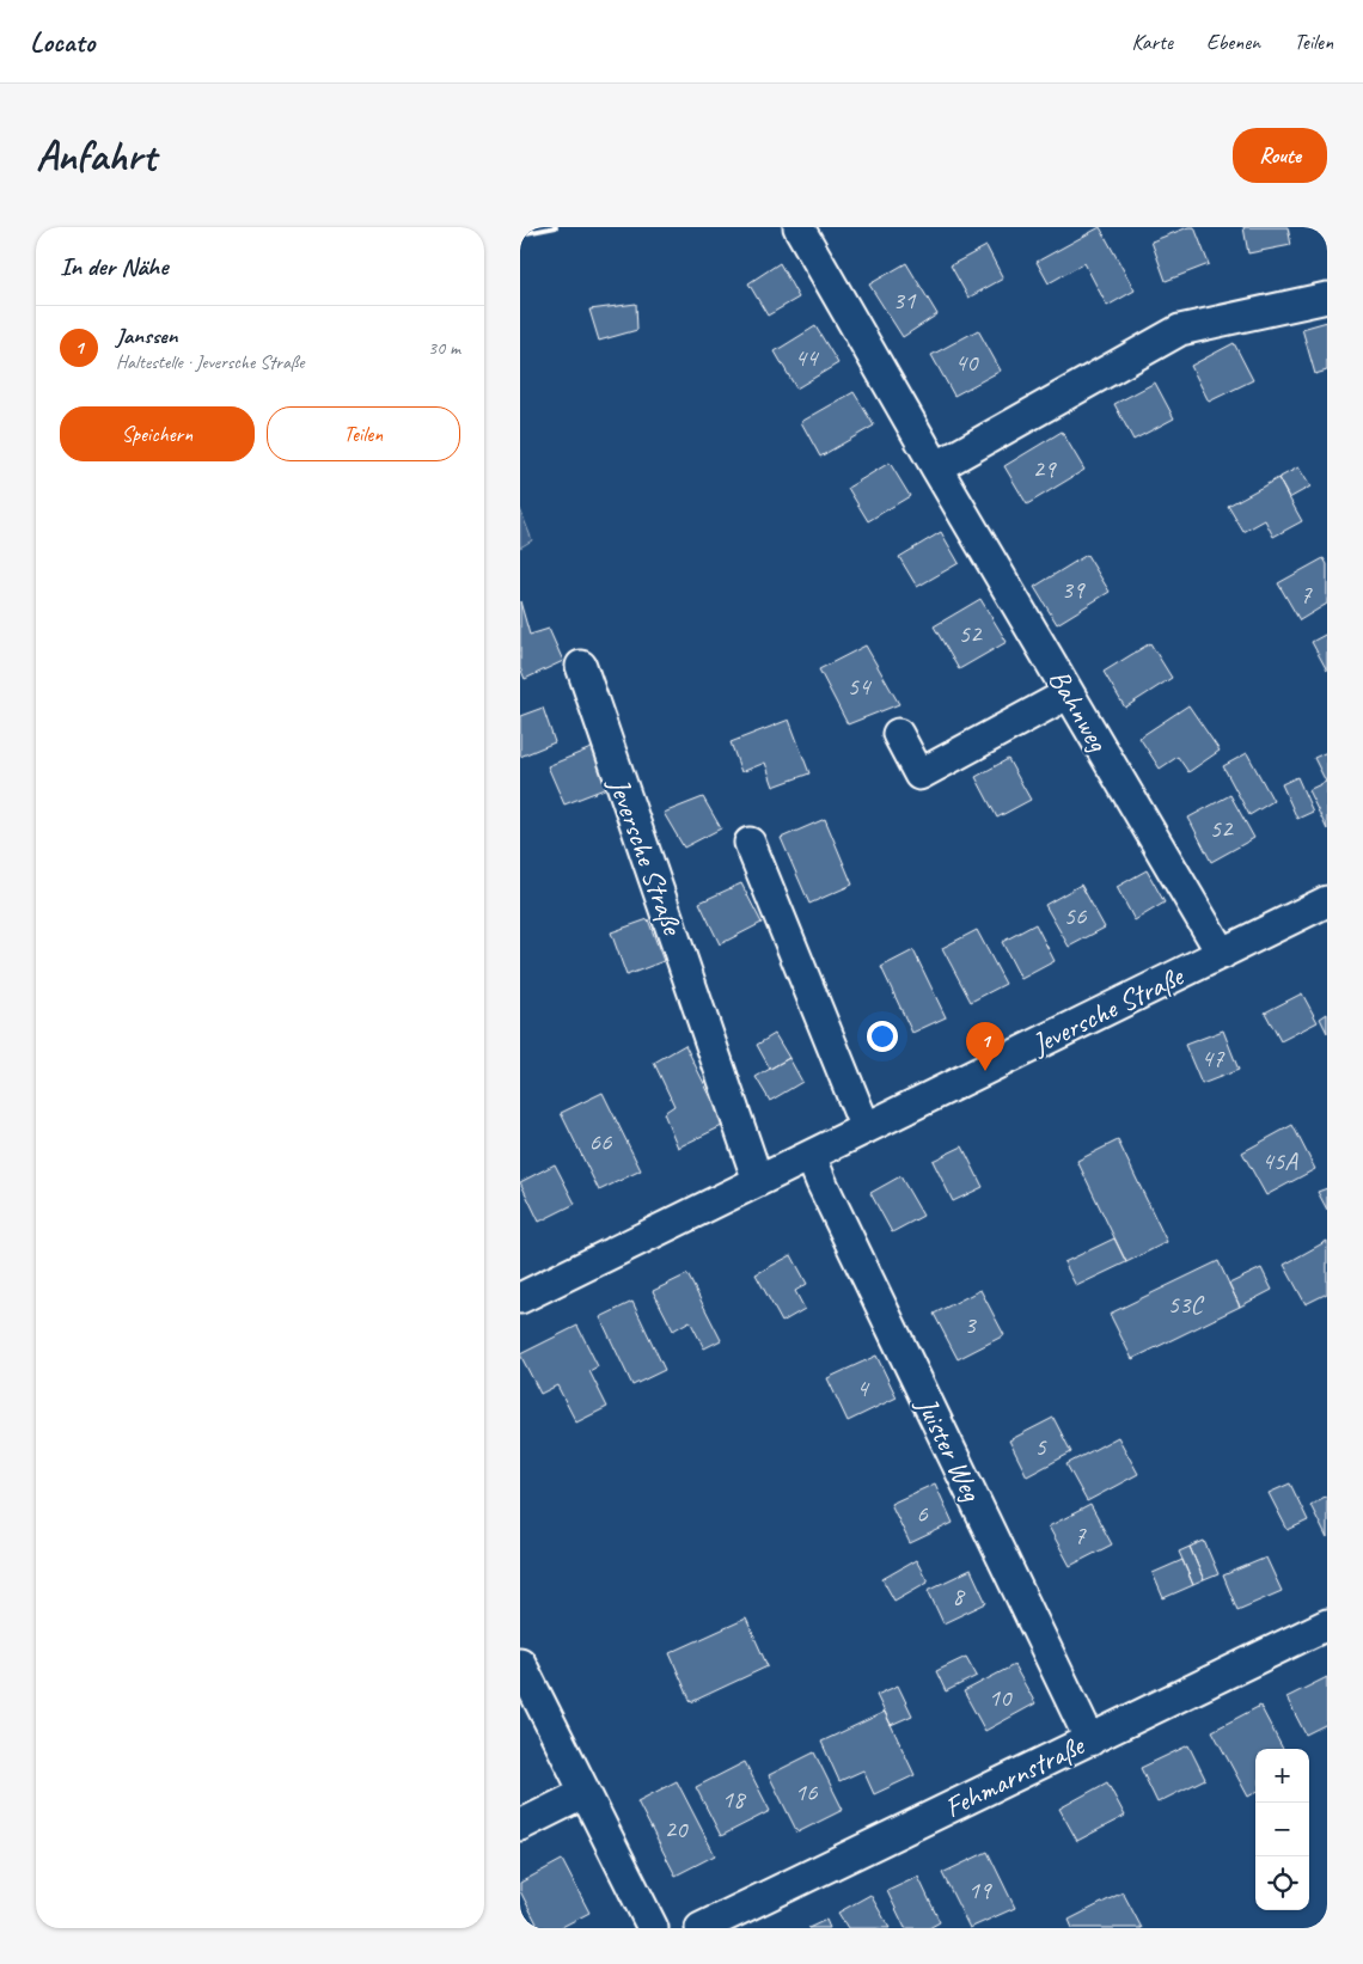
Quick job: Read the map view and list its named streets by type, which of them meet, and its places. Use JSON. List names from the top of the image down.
{
  "streets": {
    "street": [
      "Bahnweg",
      "Jeversche Straße",
      "Juister Weg",
      "Fehmarnstraße"
    ]
  },
  "crossings": [
    ["Bahnweg", "Jeversche Straße"],
    ["Jeversche Straße", "Juister Weg"],
    ["Juister Weg", "Fehmarnstraße"]
  ],
  "house_numbers": [
    "31",
    "44",
    "40",
    "29",
    "39",
    "7",
    "52",
    "54",
    "52",
    "56",
    "47",
    "66",
    "45A",
    "53C",
    "3",
    "4",
    "5",
    "6",
    "7",
    "8",
    "10",
    "16",
    "18",
    "20",
    "19"
  ],
  "page": {
    "header": "Locato",
    "nav": ["Karte", "Ebenen", "Teilen"],
    "buttons": [
      "Route",
      ["Speichern", "Teilen"]
    ],
    "title": "Anfahrt",
    "heading": "In der Nähe",
    "list": [
      {
        "mark": "1",
        "name": "Janssen",
        "note": "Haltestelle · Jeversche Straße",
        "value": "30 m"
      }
    ],
    "pins": "1",
    "map_buttons": ["+", "−"]
  }
}
